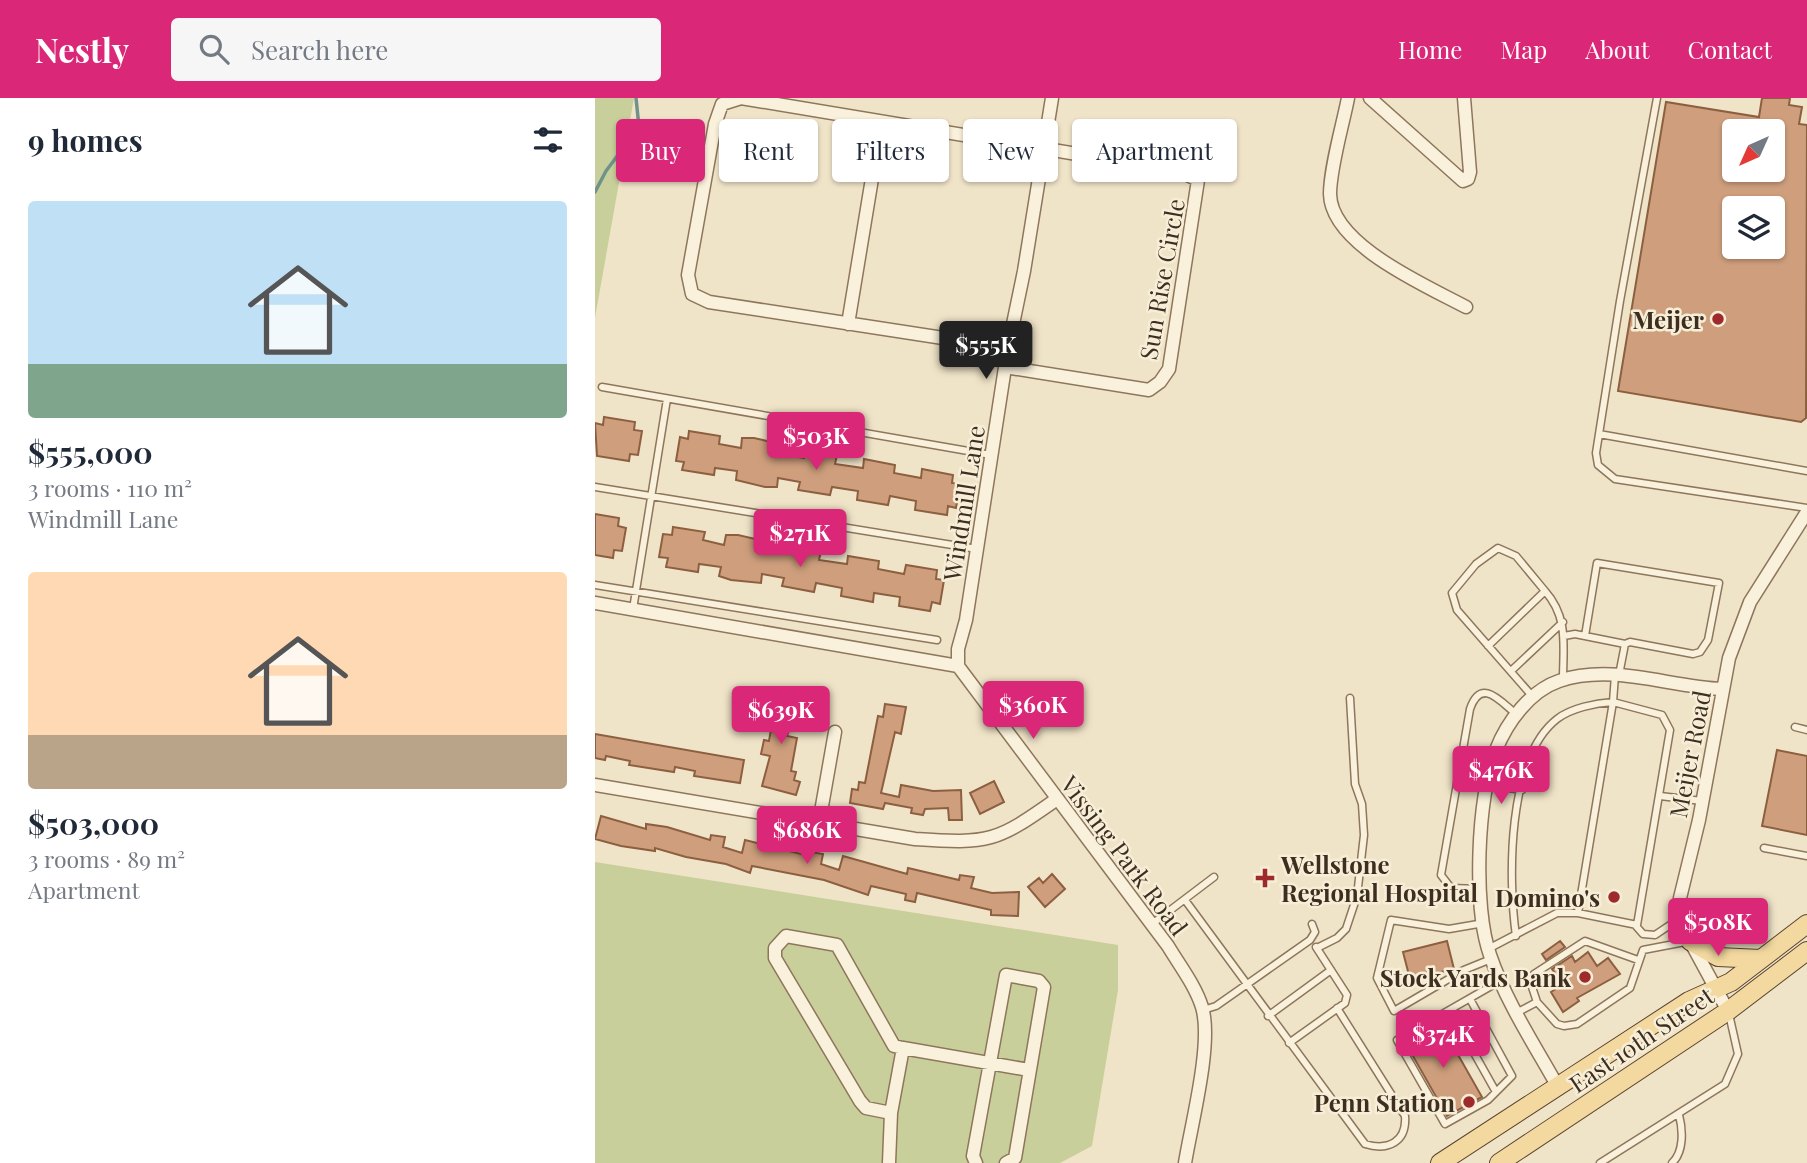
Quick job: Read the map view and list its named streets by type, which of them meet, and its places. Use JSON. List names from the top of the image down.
{
  "streets": {
    "main road": ["East 10th Street"],
    "street": [
      "Sun Rise Circle",
      "Windmill Lane",
      "Meijer Road",
      "Vissing Park Road"
    ]
  },
  "crossings": [
    ["Sun Rise Circle", "Windmill Lane"],
    ["Windmill Lane", "Vissing Park Road"],
    ["Meijer Road", "East 10th Street"]
  ],
  "places": {
    "other": [
      "Meijer",
      "Domino's",
      "Stock Yards Bank",
      "Penn Station"
    ],
    "health": ["Wellstone Regional Hospital"]
  },
  "north": "bottom left",
  "page": {
    "header": "Nestly",
    "search": "Search here",
    "nav": [
      "Home",
      "Map",
      "About",
      "Contact"
    ],
    "heading": "9 homes",
    "chip": [
      "Buy",
      "Rent",
      "Filters",
      "New",
      "Apartment"
    ],
    "list": [
      {
        "name": "$555,000",
        "note": "3 rooms · 110 m² · Windmill Lane"
      },
      {
        "name": "$503,000",
        "note": "3 rooms · 89 m² · Apartment"
      }
    ],
    "price": [
      "$555K",
      "$503K",
      "$271K",
      "$360K",
      "$639K",
      "$476K",
      "$686K",
      "$508K",
      "$374K"
    ]
  }
}
